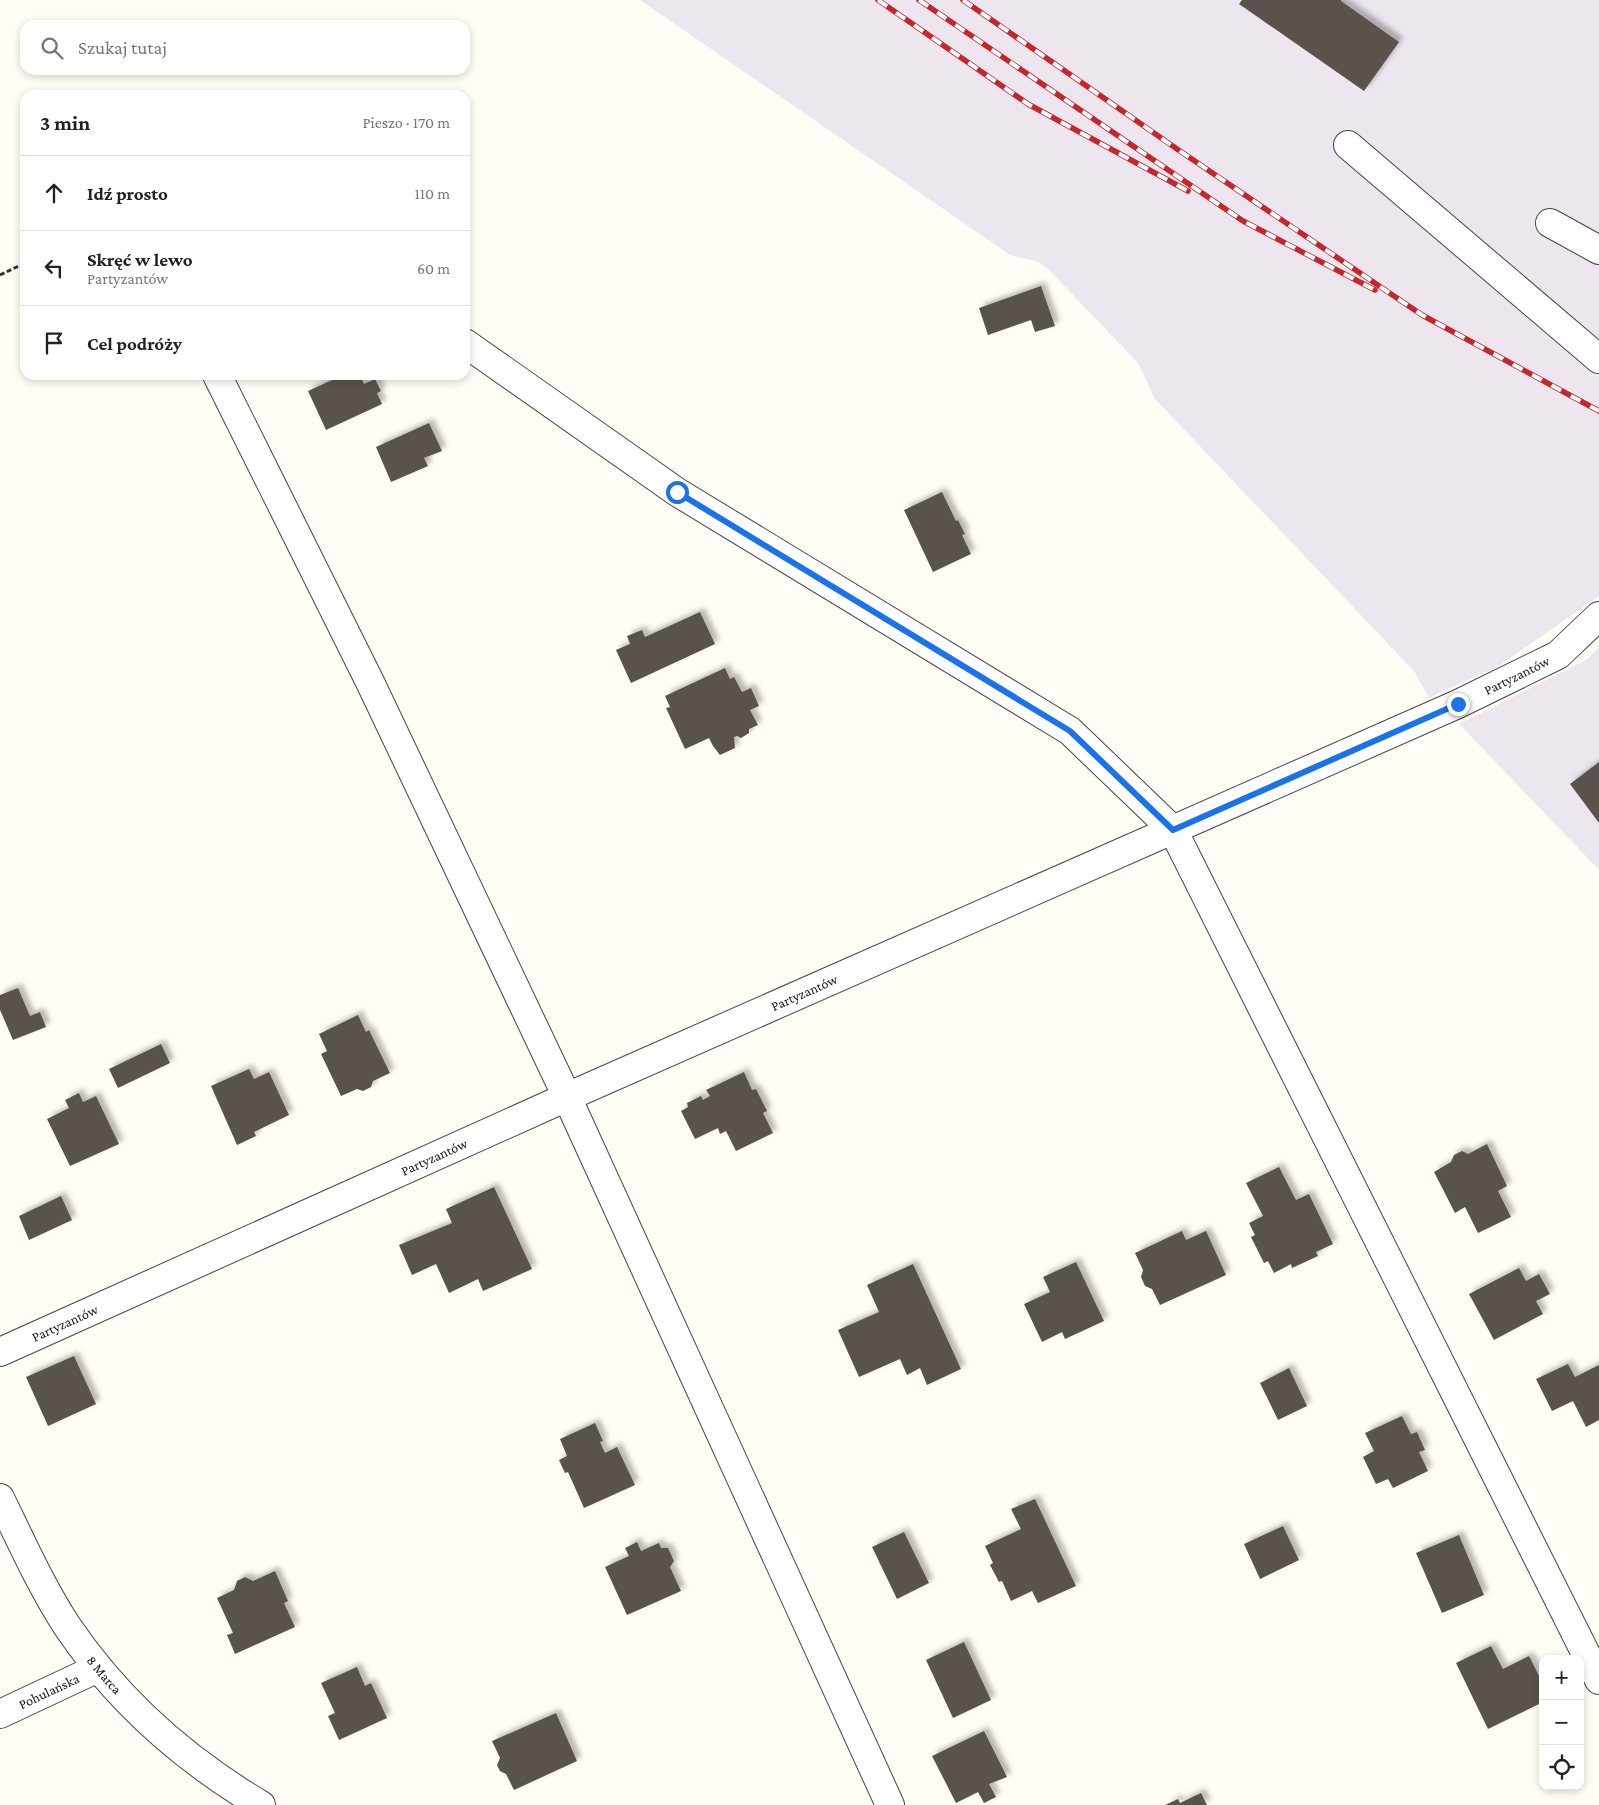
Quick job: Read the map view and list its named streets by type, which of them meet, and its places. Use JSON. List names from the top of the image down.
{
  "streets": {
    "street": ["Partyzantów", "8 Marca", "Pohulańska"]
  },
  "crossings": [
    ["8 Marca", "Pohulańska"]
  ],
  "page": {
    "search": "Szukaj tutaj",
    "heading": ["3 min", "Pieszo · 170 m"],
    "list": [
      ["Idź prosto", "110 m"],
      ["Skręć w lewo", "Partyzantów", "60 m"],
      "Cel podróży"
    ],
    "map_buttons": ["+", "−"]
  }
}
